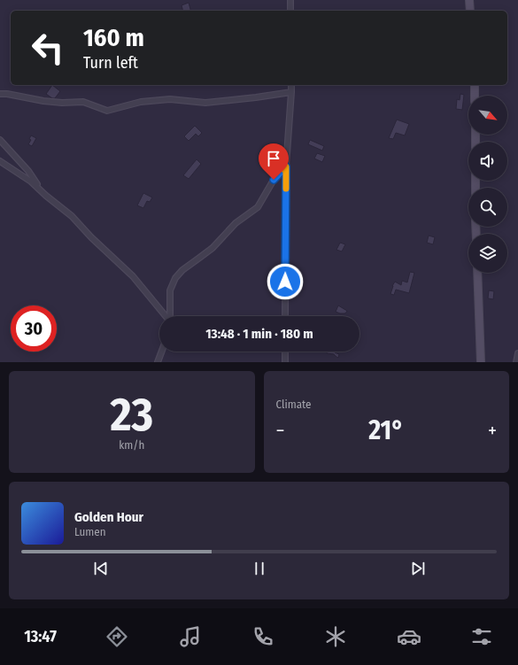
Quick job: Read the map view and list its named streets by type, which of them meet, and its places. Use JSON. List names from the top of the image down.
{
  "north": "bottom right",
  "page": {
    "turn": ["160 m", "Turn left"],
    "limit": "30",
    "trip": "13:48 · 1 min · 180 m",
    "tile": [
      ["23", "km/h"],
      "Climate"
    ],
    "heat": ["−", "21°", "+"],
    "song": ["Golden Hour", "Lumen"],
    "tabs": "13:47"
  }
}
